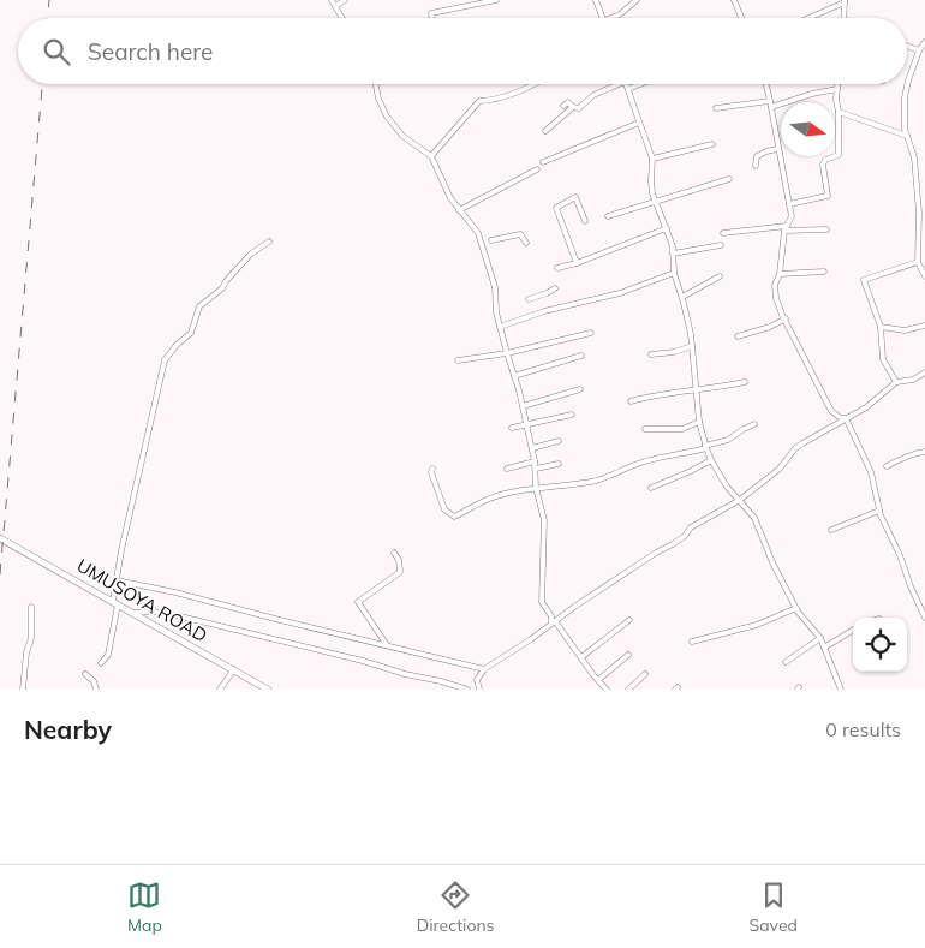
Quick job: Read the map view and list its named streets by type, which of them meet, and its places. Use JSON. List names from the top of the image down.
{
  "streets": {
    "main road": ["UMUSOYA ROAD"]
  },
  "north": "right",
  "page": {
    "search": "Search here",
    "heading": ["Nearby", "0 results"],
    "nav": ["Map", "Directions", "Saved"]
  }
}
